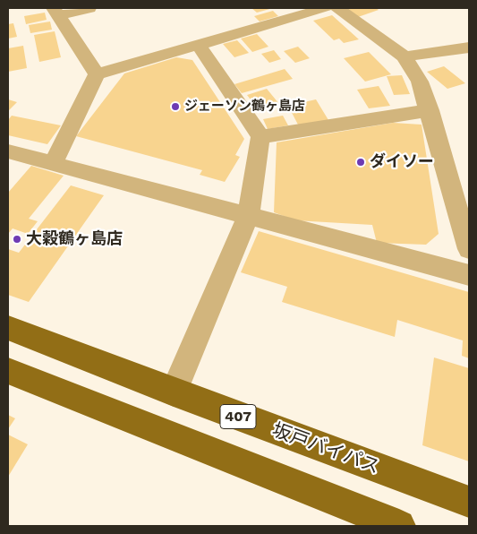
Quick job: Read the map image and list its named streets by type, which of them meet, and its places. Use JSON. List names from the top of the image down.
{
  "streets": {
    "highway": ["407", "坂戸バイパス"]
  },
  "places": ["ジェーソン鶴ヶ島店", "ダイソー", "大穀鶴ヶ島店"]
}
